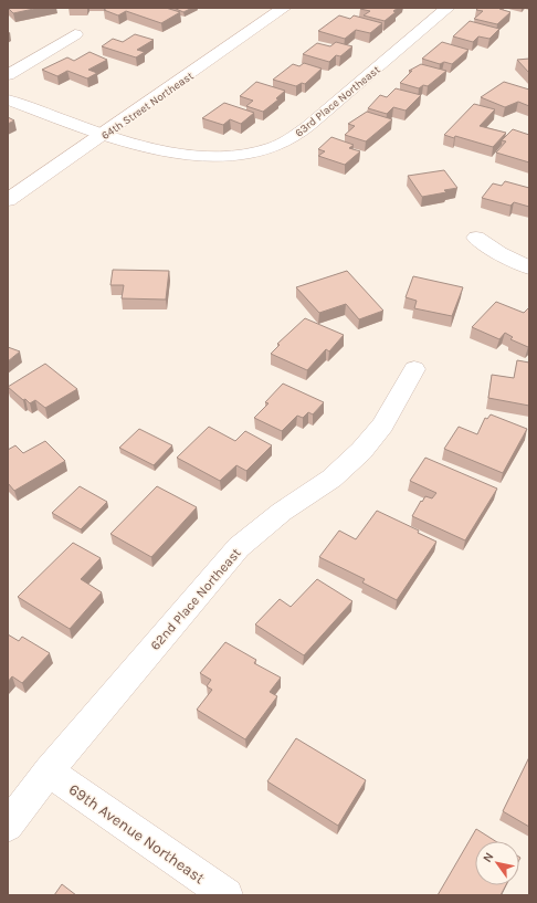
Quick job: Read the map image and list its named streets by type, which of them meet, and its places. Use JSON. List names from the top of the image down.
{
  "streets": {
    "street": [
      "63rd Place Northeast",
      "64th Street Northeast",
      "62nd Place Northeast",
      "69th Avenue Northeast"
    ]
  },
  "crossings": [
    ["63rd Place Northeast", "64th Street Northeast"],
    ["62nd Place Northeast", "69th Avenue Northeast"]
  ],
  "north": "top left"
}
